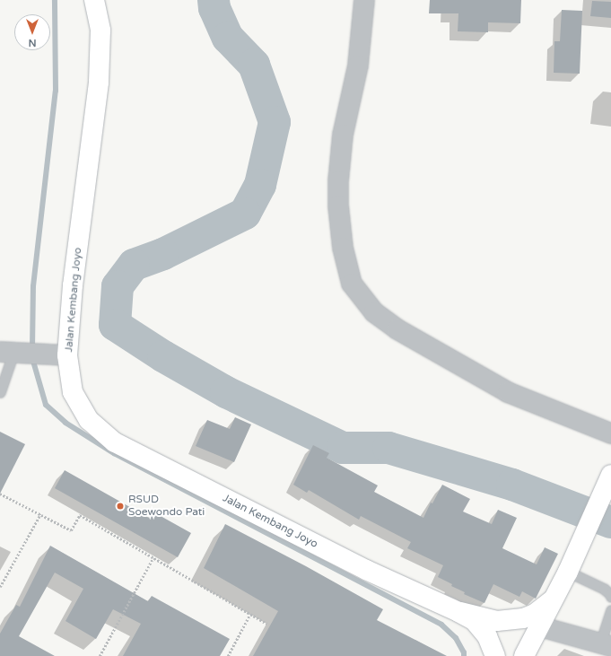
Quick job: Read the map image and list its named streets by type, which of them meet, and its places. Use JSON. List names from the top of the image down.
{
  "streets": {
    "main road": ["Jalan Kembang Joyo"]
  },
  "places": ["RSUD Soewondo Pati"],
  "north": "bottom"
}
